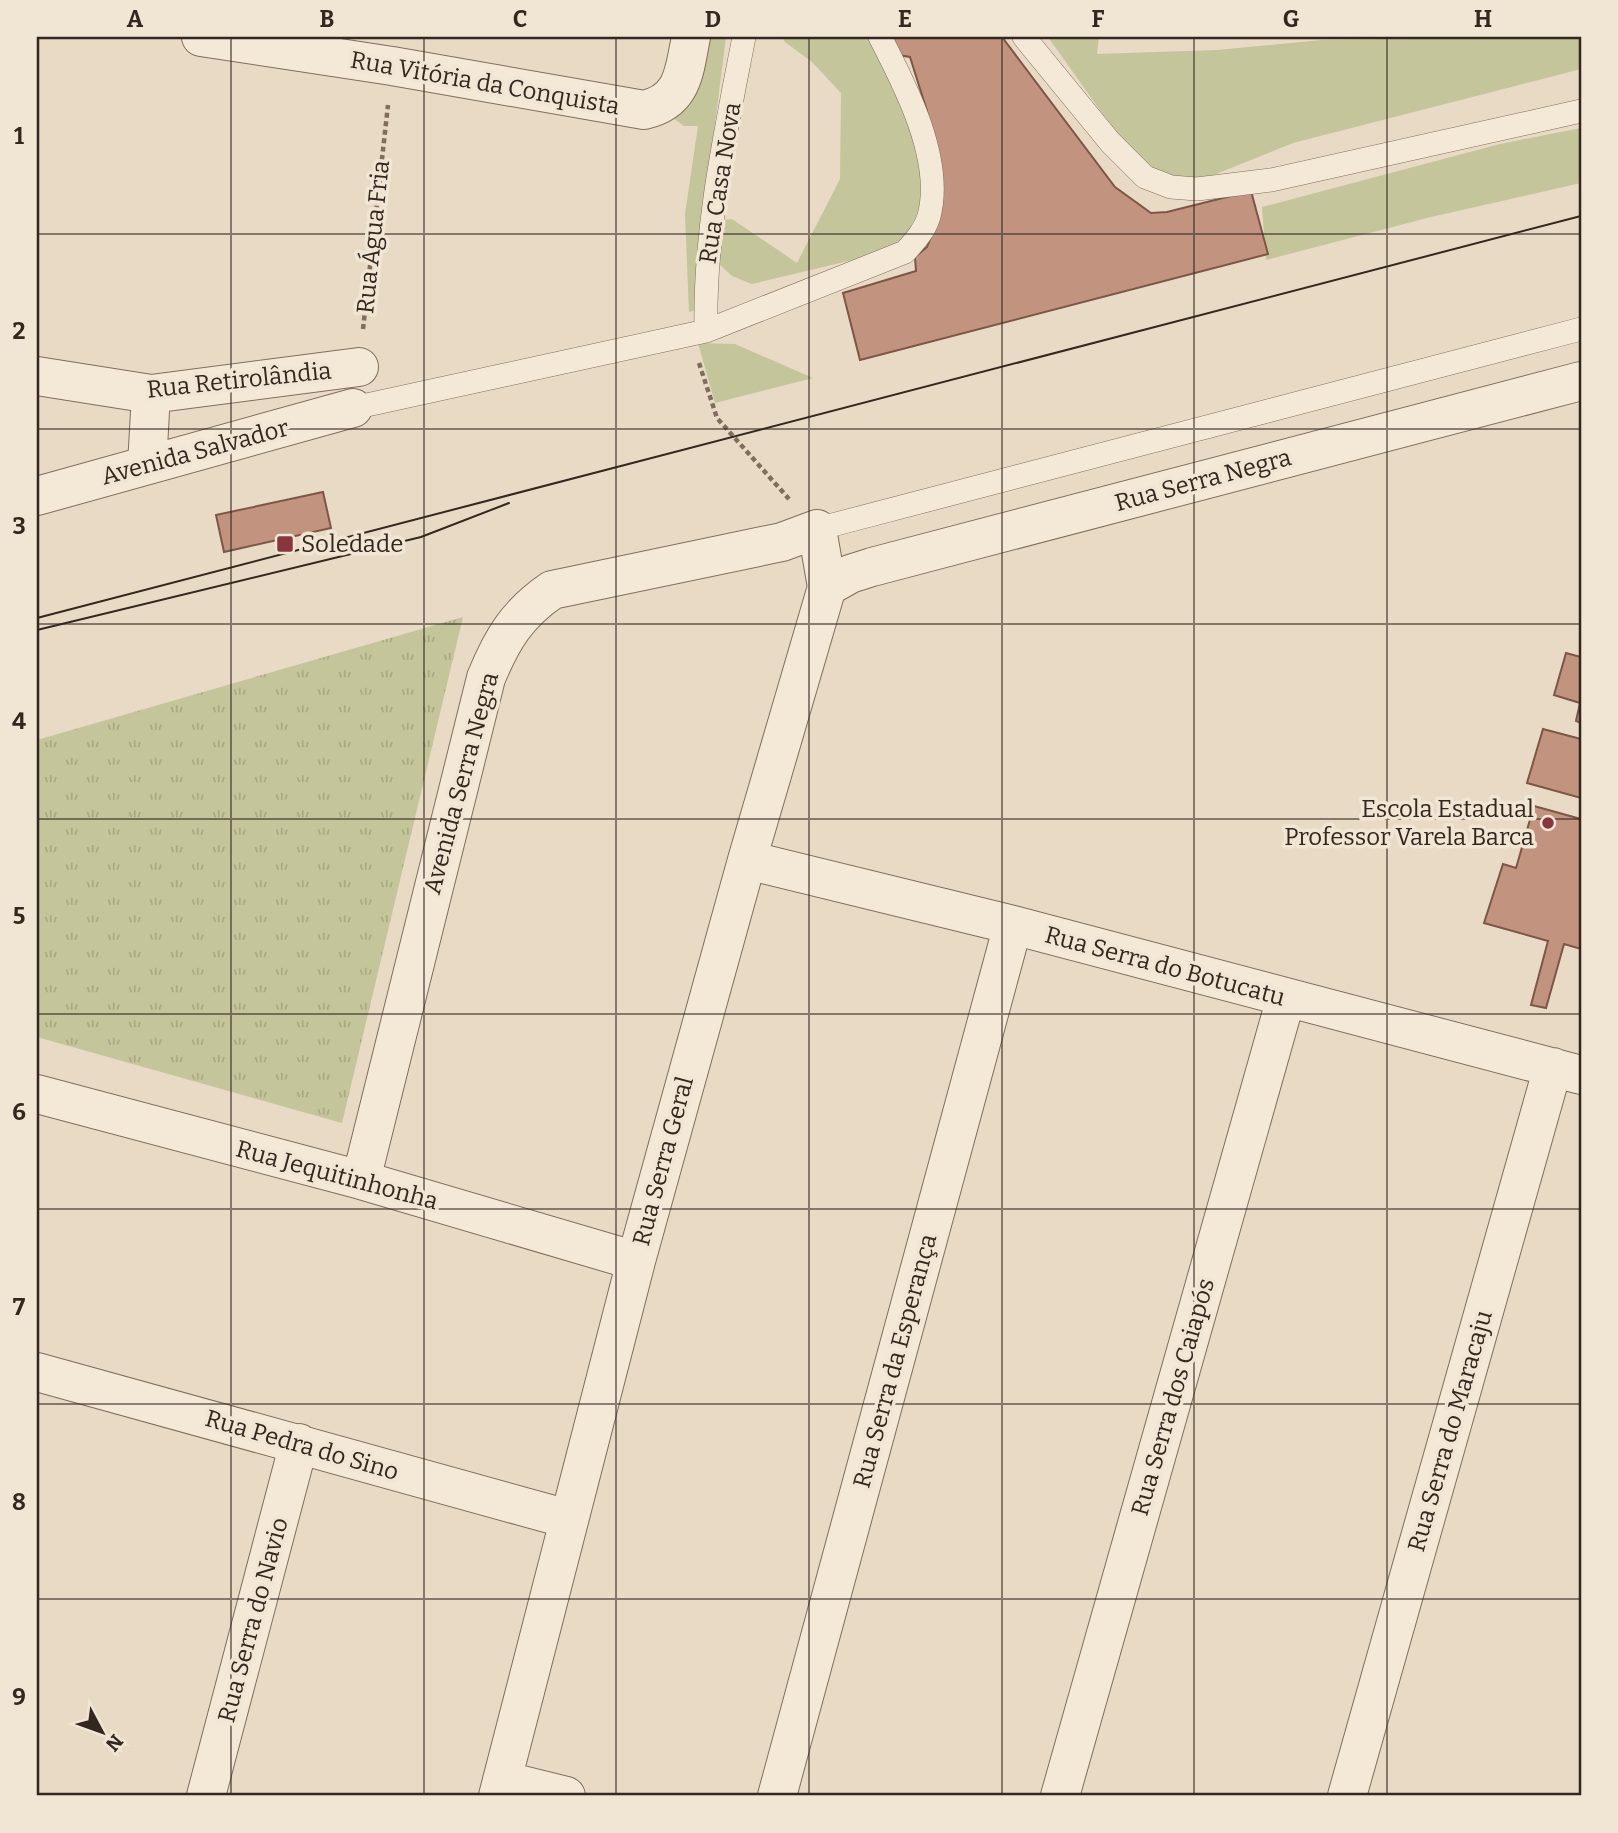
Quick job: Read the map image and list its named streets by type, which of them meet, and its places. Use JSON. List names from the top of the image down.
{
  "streets": {
    "street": [
      "Rua Vitória da Conquista",
      "Rua Retirolândia",
      "Avenida Salvador",
      "Rua Serra Negra",
      "Avenida Serra Negra",
      "Rua Serra do Botucatu",
      "Rua Serra Geral",
      "Rua Jequitinhonha",
      "Rua Serra da Esperança",
      "Rua Serra dos Caiapós",
      "Rua Serra do Maracaju",
      "Rua Pedra do Sino",
      "Rua Serra do Navio"
    ],
    "lane": ["Rua Casa Nova"],
    "path": ["Rua Água Fria"]
  },
  "crossings": [
    ["Rua Vitória da Conquista", "Rua Água Fria"],
    ["Rua Água Fria", "Rua Retirolândia"],
    ["Rua Serra Negra", "Rua Serra Geral"],
    ["Avenida Serra Negra", "Rua Serra Geral"],
    ["Avenida Serra Negra", "Rua Jequitinhonha"],
    ["Rua Serra do Botucatu", "Rua Serra Geral"],
    ["Rua Serra do Botucatu", "Rua Serra da Esperança"],
    ["Rua Serra do Botucatu", "Rua Serra dos Caiapós"],
    ["Rua Serra do Botucatu", "Rua Serra do Maracaju"],
    ["Rua Serra Geral", "Rua Jequitinhonha"],
    ["Rua Serra Geral", "Rua Pedra do Sino"],
    ["Rua Pedra do Sino", "Rua Serra do Navio"]
  ],
  "places": {
    "transit": ["Soledade"],
    "other": ["Escola Estadual Professor Varela Barca"]
  },
  "north": "bottom right",
  "grid": {
    "columns": [
      "A",
      "B",
      "C",
      "D",
      "E",
      "F",
      "G",
      "H"
    ],
    "rows": [
      "1",
      "2",
      "3",
      "4",
      "5",
      "6",
      "7",
      "8",
      "9"
    ]
  }
}
